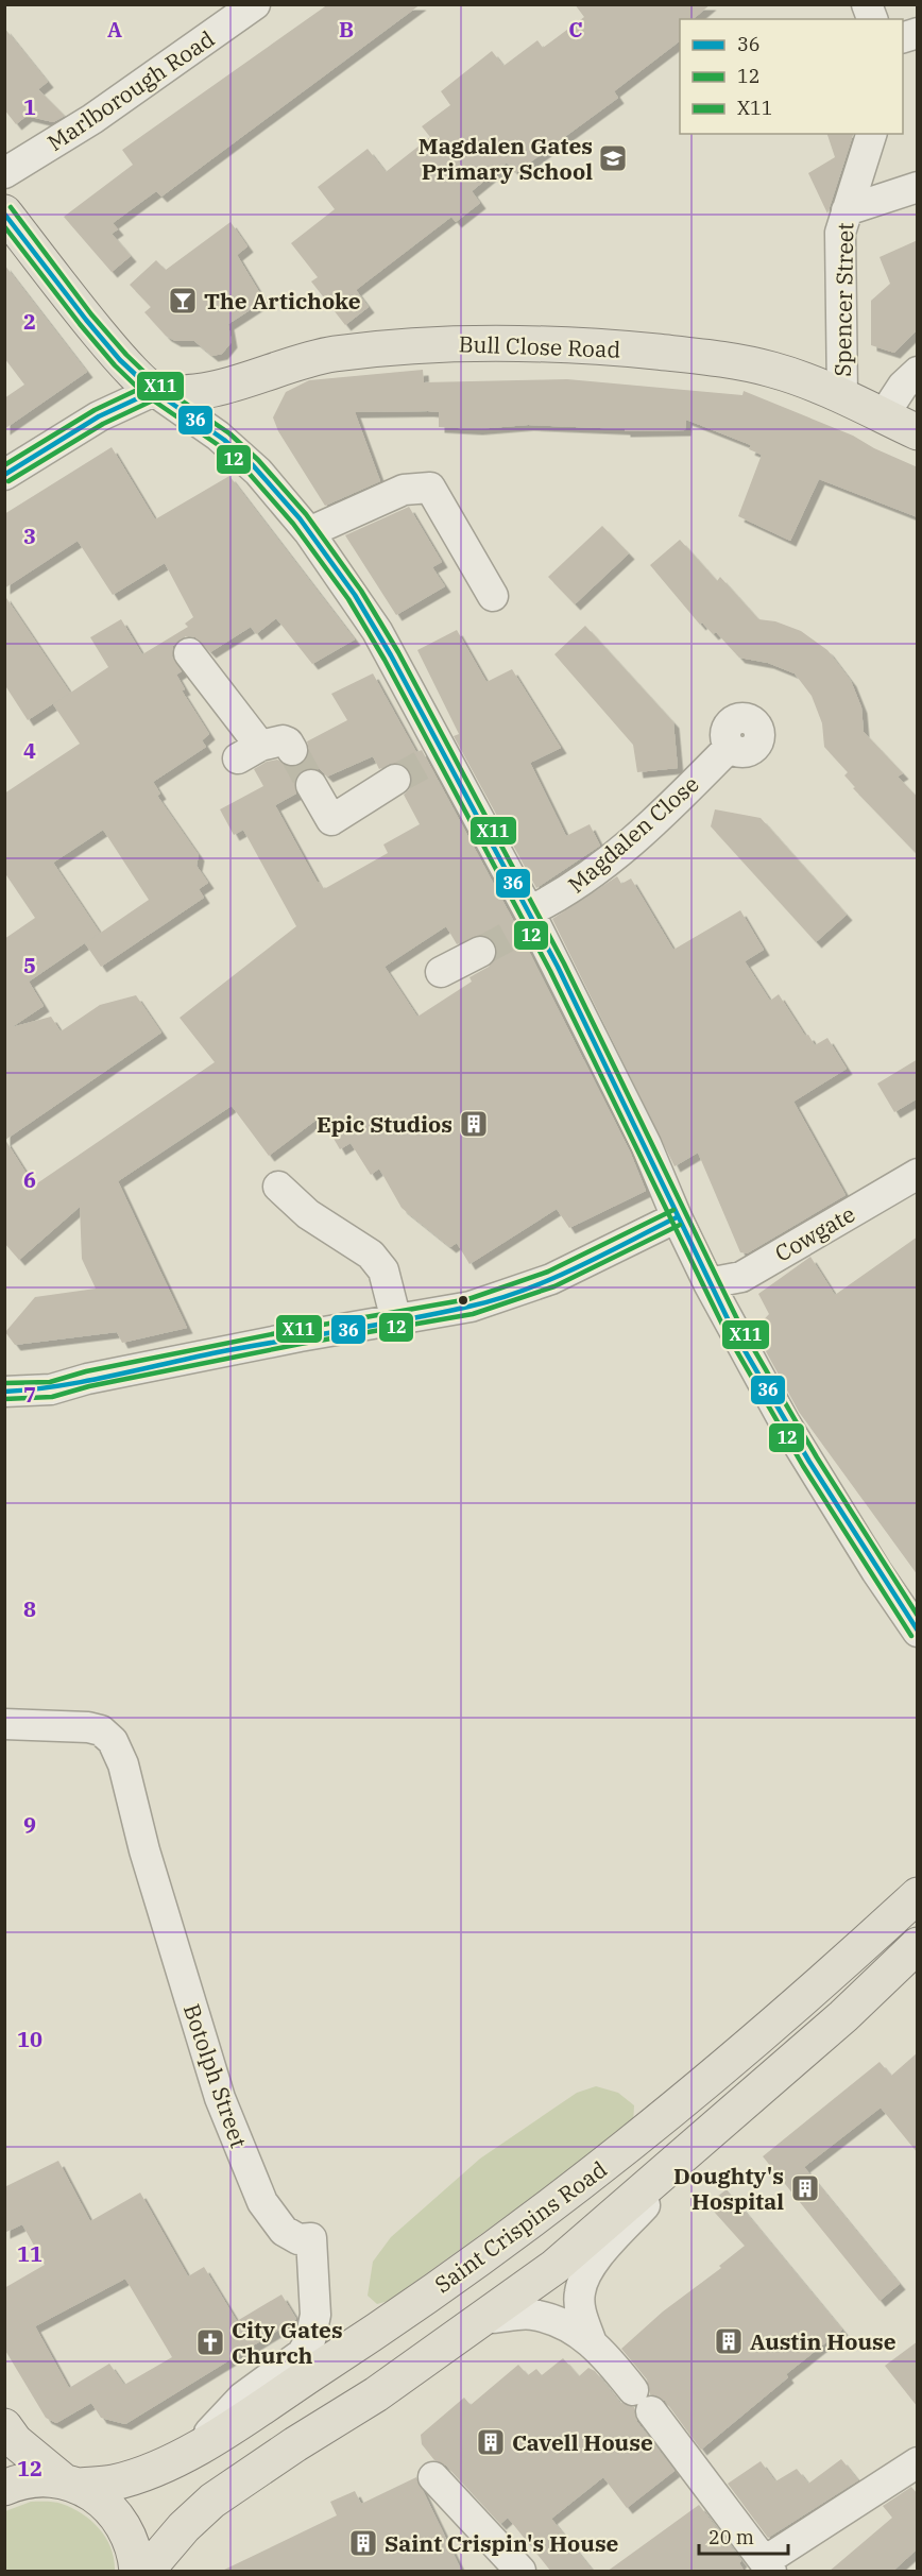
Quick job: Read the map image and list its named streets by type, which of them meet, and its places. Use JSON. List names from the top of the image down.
{
  "streets": {
    "main road": ["Bull Close Road", "Saint Crispins Road"],
    "street": [
      "Marlborough Road",
      "Spencer Street",
      "Magdalen Close",
      "Cowgate",
      "Botolph Street"
    ]
  },
  "crossings": [
    ["Spencer Street", "Bull Close Road"],
    ["Botolph Street", "Saint Crispins Road"]
  ],
  "places": {
    "school or university": ["Magdalen Gates Primary School"],
    "bar": ["The Artichoke"],
    "building": [
      "Epic Studios",
      "Doughty's Hospital",
      "Austin House",
      "Cavell House",
      "Saint Crispin's House"
    ],
    "church": ["City Gates Church"]
  },
  "lines": ["transit line X11", "transit line 36", "transit line 12"],
  "legend": ["36", "12", "X11"],
  "scale_bar": "20 m",
  "grid": {
    "columns": ["A", "B", "C"],
    "rows": [
      "1",
      "2",
      "3",
      "4",
      "5",
      "6",
      "7",
      "8",
      "9",
      "10",
      "11",
      "12"
    ]
  }
}
